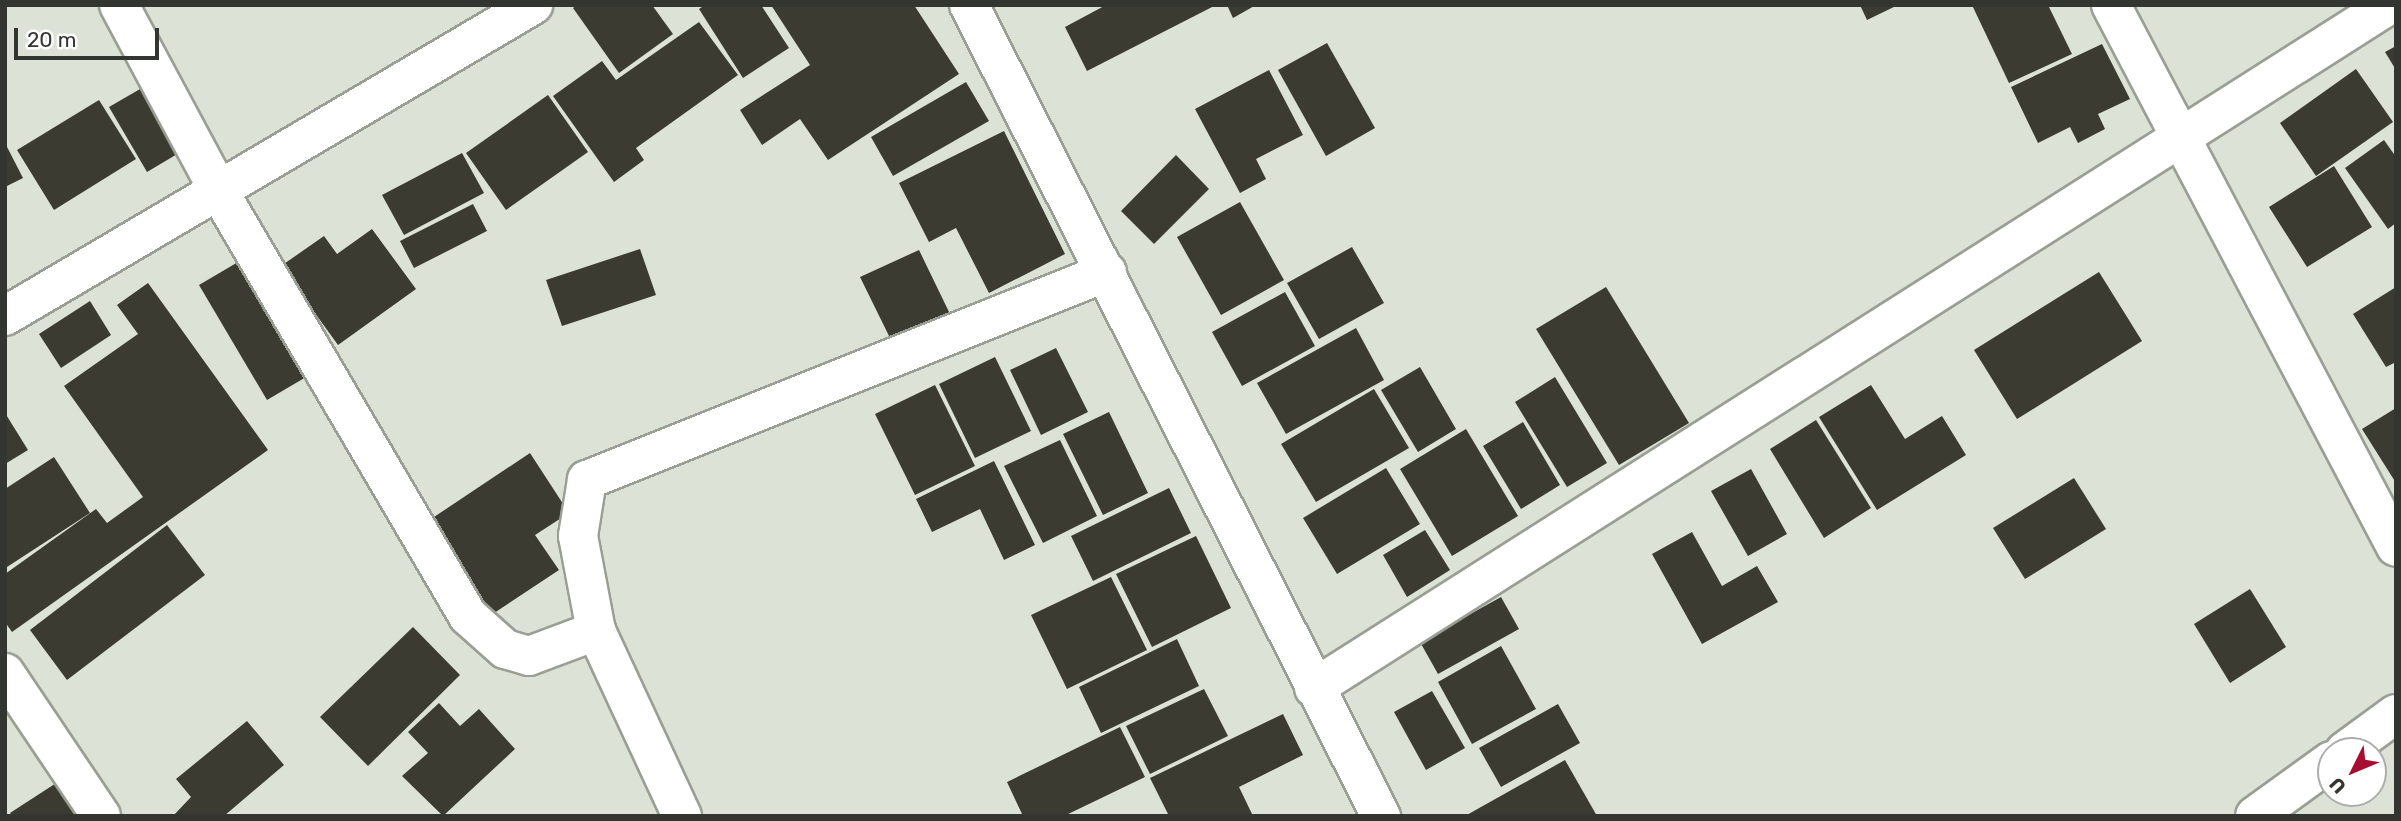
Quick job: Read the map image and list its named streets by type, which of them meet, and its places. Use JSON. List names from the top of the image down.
{
  "scale_bar": "20 m",
  "north": "bottom left"
}
